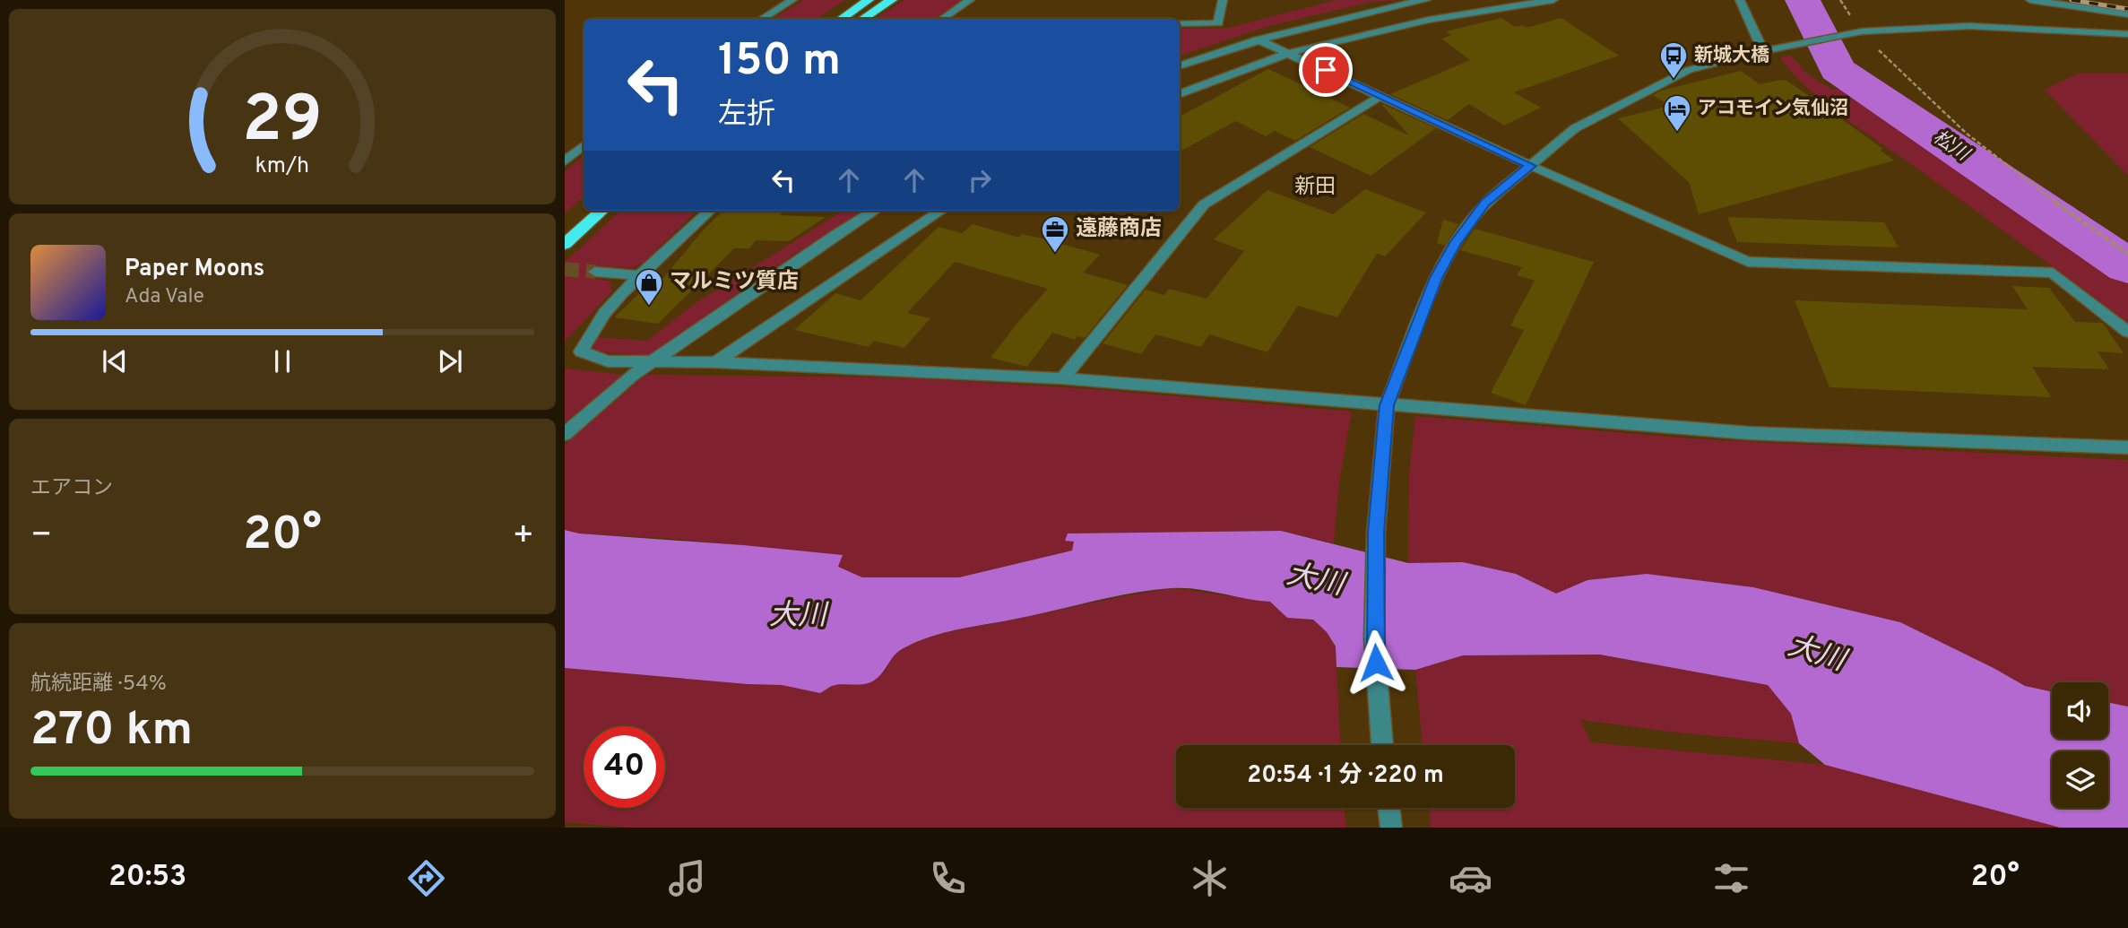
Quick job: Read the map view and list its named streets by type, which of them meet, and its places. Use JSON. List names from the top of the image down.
{
  "districts": ["新田"],
  "water": ["松川", "大川"],
  "places": {
    "bus stop": ["新城大橋"],
    "hotel": ["アコモイン気仙沼"],
    "office": ["遠藤商店"],
    "shop": ["マルミツ質店"]
  },
  "page": {
    "turn": ["150 m", "左折"],
    "song": ["Paper Moons", "Ada Vale"],
    "tile": [
      "エアコン",
      ["航続距離 · 54%", "270 km"]
    ],
    "heat": ["−", "20°", "+"],
    "limit": "40",
    "trip": "20:54 · 1 分 · 220 m",
    "tabs": ["20:53", "20°"],
    "gauge": ["29", "km/h"]
  }
}
